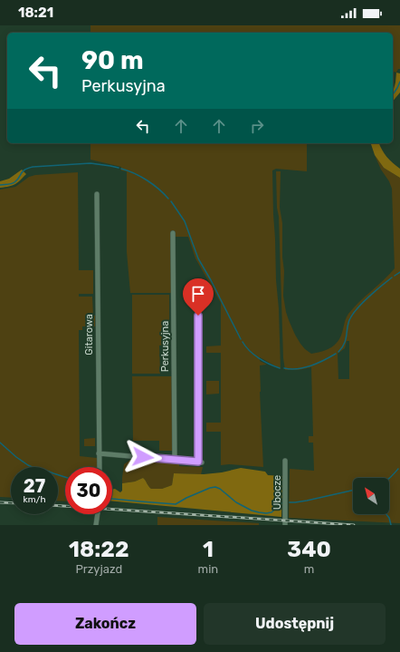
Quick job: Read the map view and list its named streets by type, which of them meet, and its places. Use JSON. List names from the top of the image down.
{
  "streets": {
    "street": ["Gitarowa", "Perkusyjna", "Ubocze"]
  },
  "north": "top left",
  "page": {
    "status": "18:21",
    "turn": ["90 m", "Perkusyjna"],
    "speed": "27 km/h",
    "limit": "30",
    "eta": [
      "18:22",
      "Przyjazd",
      "1",
      "min",
      "340",
      "m"
    ],
    "buttons": ["Zakończ", "Udostępnij"]
  }
}
